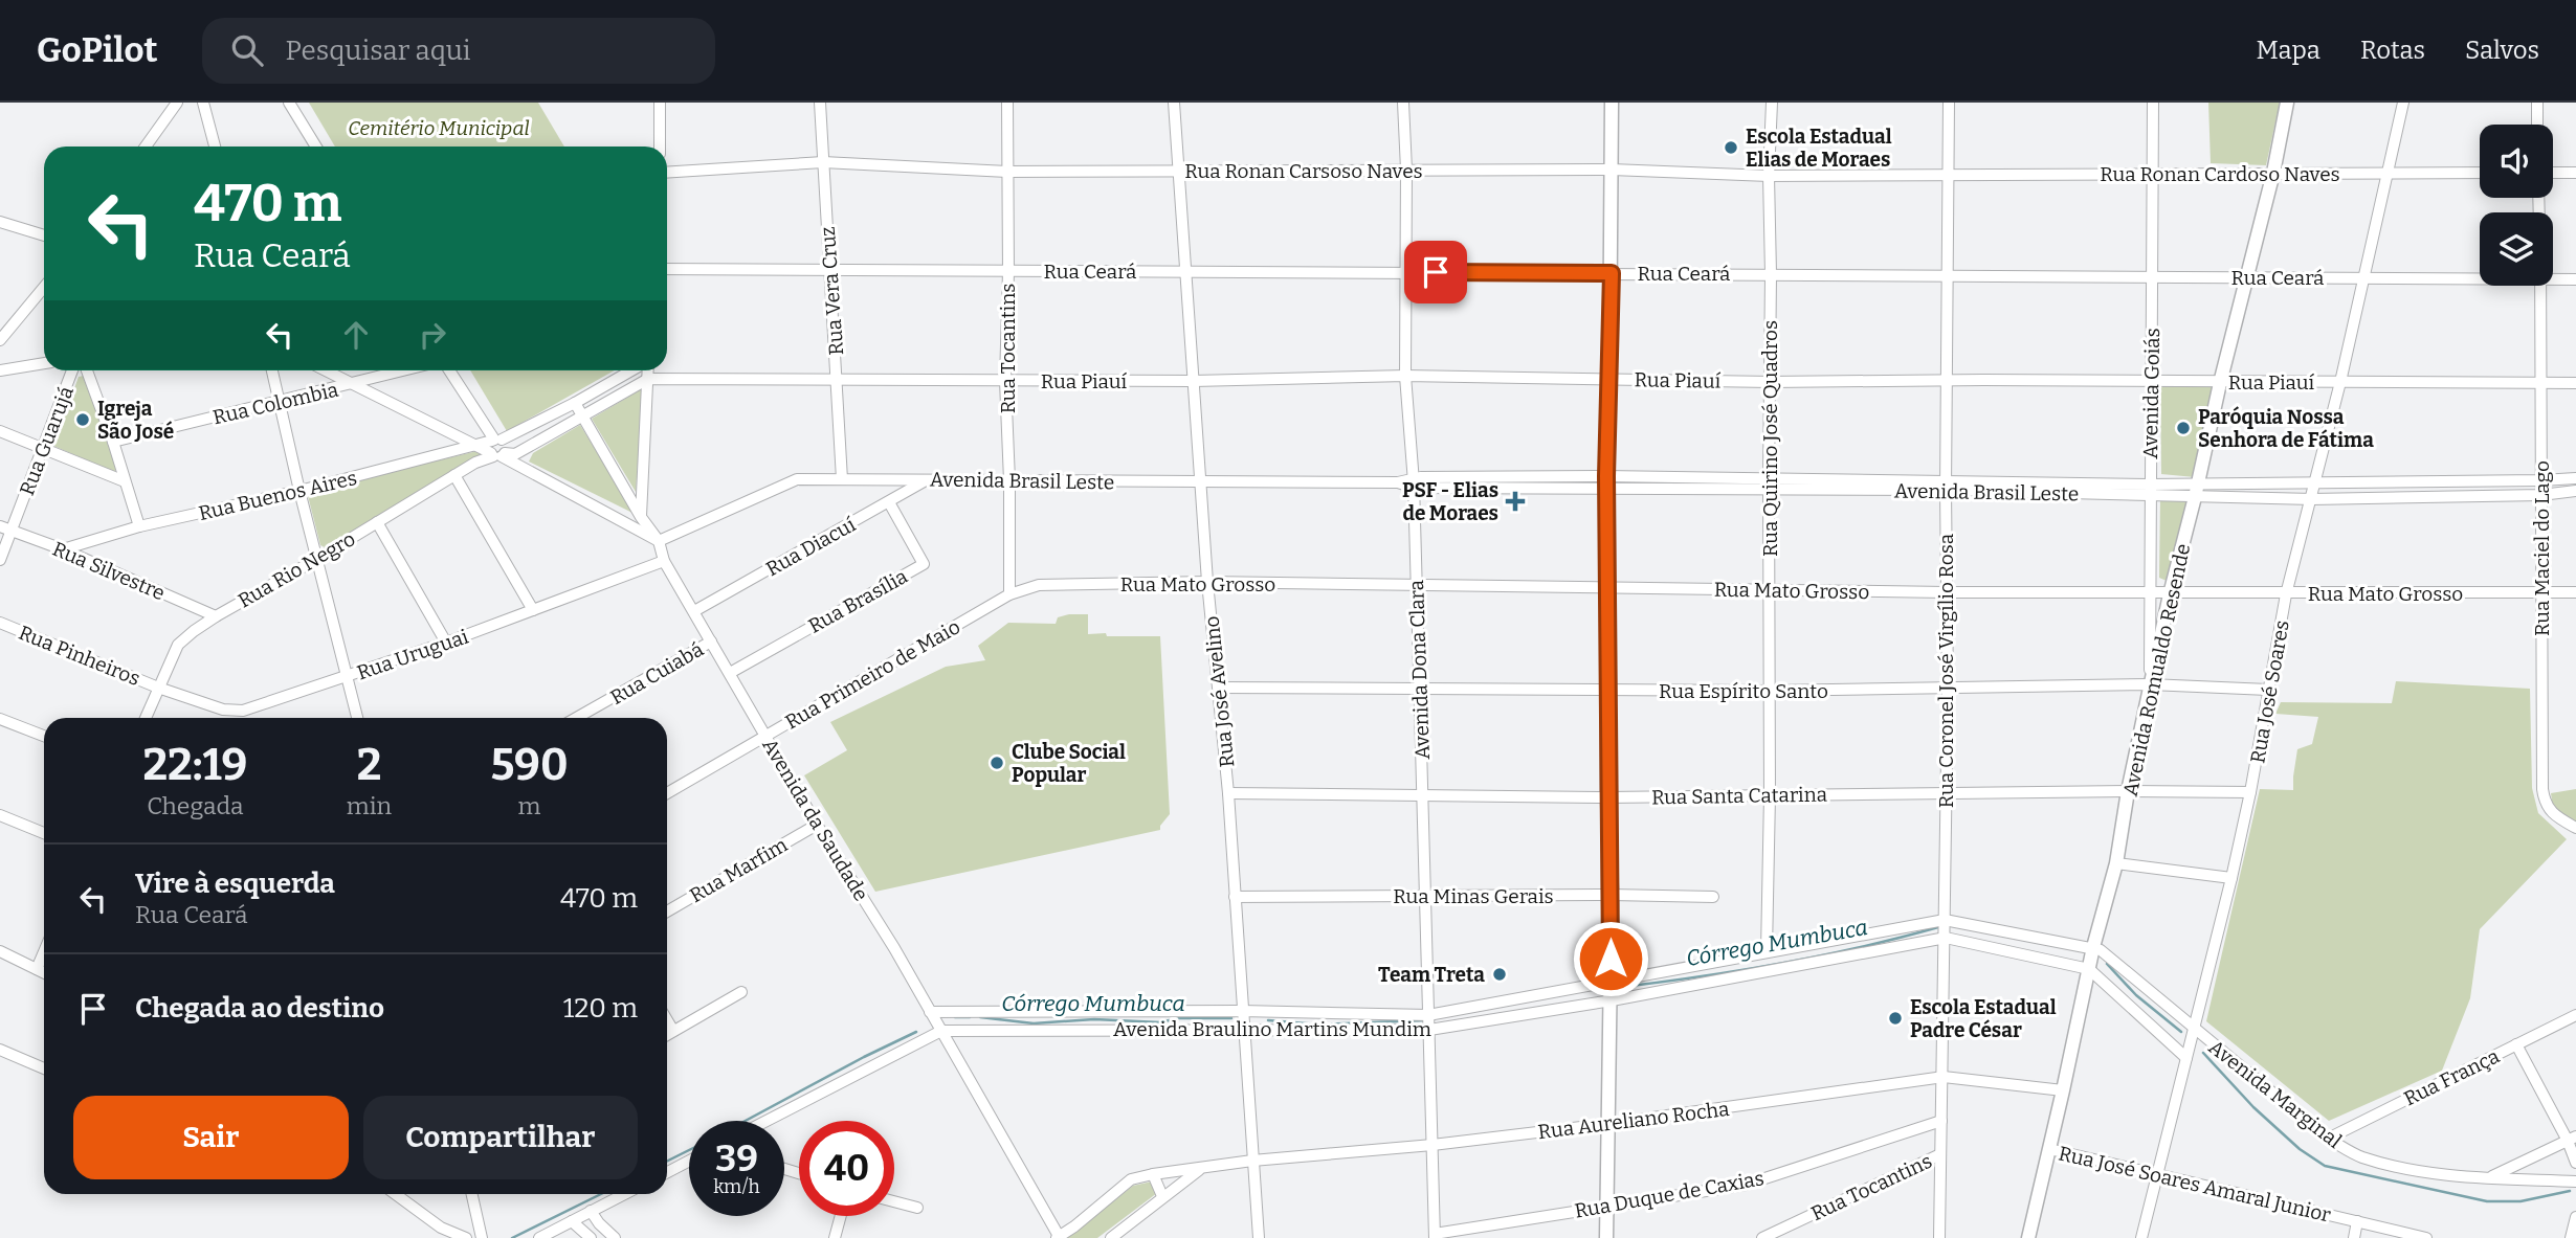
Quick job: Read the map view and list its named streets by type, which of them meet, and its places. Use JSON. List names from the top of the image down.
{
  "streets": {
    "street": [
      "Rua Ronan Carsoso Naves",
      "Rua Ronan Cardoso Naves",
      "Rua Ceará",
      "Rua Vera Cruz",
      "Rua Tocantins",
      "Rua Piauí",
      "Avenida Goiás",
      "Rua Colombia",
      "Rua Quirino José Quadros",
      "Rua Guarujá",
      "Avenida Brasil Leste",
      "Rua Buenos Aires",
      "Rua Diacuí",
      "Rua Maciel do Lago",
      "Rua Rio Negro",
      "Rua Silvestre",
      "Rua Mato Grosso",
      "Rua Brasília",
      "Rua Uruguai",
      "Rua Pinheiros",
      "Avenida Dona Clara",
      "Avenida Romualdo Resende",
      "Rua Coronel José Virgílio Rosa",
      "Rua Cuiabá",
      "Rua Primeiro de Maio",
      "Rua Espírito Santo",
      "Rua José Avelino",
      "Rua José Soares",
      "Rua Santa Catarina",
      "Avenida da Saudade",
      "Rua Marfim",
      "Rua Minas Gerais",
      "Avenida Braulino Martins Mundim",
      "Rua França",
      "Avenida Marginal",
      "Rua Aureliano Rocha",
      "Rua José Soares Amaral Junior",
      "Rua Duque de Caxias"
    ]
  },
  "crossings": [
    ["Rua Ronan Carsoso Naves", "Rua Ronan Cardoso Naves"],
    ["Rua Ronan Carsoso Naves", "Rua Vera Cruz"],
    ["Rua Ronan Carsoso Naves", "Rua Tocantins"],
    ["Rua Ronan Carsoso Naves", "Rua Quirino José Quadros"],
    ["Rua Ronan Carsoso Naves", "Avenida Dona Clara"],
    ["Rua Ronan Carsoso Naves", "Rua Coronel José Virgílio Rosa"],
    ["Rua Ronan Carsoso Naves", "Rua José Avelino"],
    ["Rua Ronan Cardoso Naves", "Avenida Goiás"],
    ["Rua Ronan Cardoso Naves", "Avenida Romualdo Resende"],
    ["Rua Ronan Cardoso Naves", "Rua Coronel José Virgílio Rosa"],
    ["Rua Ronan Cardoso Naves", "Rua José Soares"],
    ["Rua Ceará", "Rua Vera Cruz"],
    ["Rua Ceará", "Rua Tocantins"],
    ["Rua Ceará", "Avenida Goiás"],
    ["Rua Ceará", "Rua Quirino José Quadros"],
    ["Rua Ceará", "Avenida Dona Clara"],
    ["Rua Ceará", "Avenida Romualdo Resende"],
    ["Rua Ceará", "Rua Coronel José Virgílio Rosa"],
    ["Rua Ceará", "Rua José Avelino"],
    ["Rua Ceará", "Rua José Soares"],
    ["Rua Vera Cruz", "Rua Piauí"],
    ["Rua Vera Cruz", "Avenida Brasil Leste"],
    ["Rua Tocantins", "Rua Piauí"],
    ["Rua Tocantins", "Avenida Brasil Leste"],
    ["Rua Tocantins", "Rua Mato Grosso"],
    ["Rua Tocantins", "Rua Coronel José Virgílio Rosa"],
    ["Rua Tocantins", "Rua Primeiro de Maio"],
    ["Rua Piauí", "Avenida Goiás"],
    ["Rua Piauí", "Rua Quirino José Quadros"],
    ["Rua Piauí", "Rua Maciel do Lago"],
    ["Rua Piauí", "Rua Rio Negro"],
    ["Rua Piauí", "Avenida Dona Clara"],
    ["Rua Piauí", "Avenida Romualdo Resende"],
    ["Rua Piauí", "Rua Coronel José Virgílio Rosa"],
    ["Rua Piauí", "Rua José Avelino"],
    ["Rua Piauí", "Rua José Soares"],
    ["Avenida Goiás", "Avenida Brasil Leste"],
    ["Avenida Goiás", "Rua Mato Grosso"],
    ["Avenida Goiás", "Avenida Romualdo Resende"],
    ["Avenida Goiás", "Rua Espírito Santo"],
    ["Rua Quirino José Quadros", "Avenida Brasil Leste"],
    ["Rua Quirino José Quadros", "Rua Mato Grosso"],
    ["Rua Quirino José Quadros", "Rua Espírito Santo"],
    ["Rua Quirino José Quadros", "Rua Santa Catarina"],
    ["Rua Quirino José Quadros", "Avenida Braulino Martins Mundim"],
    ["Rua Guarujá", "Rua Silvestre"],
    ["Avenida Brasil Leste", "Rua Diacuí"],
    ["Avenida Brasil Leste", "Rua Maciel do Lago"],
    ["Avenida Brasil Leste", "Avenida Dona Clara"],
    ["Avenida Brasil Leste", "Avenida Romualdo Resende"],
    ["Avenida Brasil Leste", "Rua Coronel José Virgílio Rosa"],
    ["Avenida Brasil Leste", "Rua José Avelino"],
    ["Avenida Brasil Leste", "Rua José Soares"],
    ["Avenida Brasil Leste", "Avenida da Saudade"],
    ["Rua Buenos Aires", "Rua Silvestre"],
    ["Rua Diacuí", "Rua Brasília"],
    ["Rua Diacuí", "Avenida da Saudade"],
    ["Rua Maciel do Lago", "Rua Mato Grosso"],
    ["Rua Rio Negro", "Rua Silvestre"],
    ["Rua Rio Negro", "Rua Uruguai"],
    ["Rua Rio Negro", "Rua Pinheiros"],
    ["Rua Rio Negro", "Avenida da Saudade"],
    ["Rua Mato Grosso", "Avenida Dona Clara"],
    ["Rua Mato Grosso", "Avenida Romualdo Resende"],
    ["Rua Mato Grosso", "Rua Coronel José Virgílio Rosa"],
    ["Rua Mato Grosso", "Rua Primeiro de Maio"],
    ["Rua Mato Grosso", "Rua José Avelino"],
    ["Rua Mato Grosso", "Rua José Soares"],
    ["Rua Brasília", "Avenida da Saudade"],
    ["Rua Uruguai", "Rua Pinheiros"],
    ["Rua Uruguai", "Avenida da Saudade"],
    ["Avenida Dona Clara", "Rua Espírito Santo"],
    ["Avenida Dona Clara", "Rua Santa Catarina"],
    ["Avenida Dona Clara", "Rua Minas Gerais"],
    ["Avenida Dona Clara", "Avenida Braulino Martins Mundim"],
    ["Avenida Dona Clara", "Rua Aureliano Rocha"],
    ["Avenida Dona Clara", "Rua Duque de Caxias"],
    ["Avenida Romualdo Resende", "Rua Espírito Santo"],
    ["Avenida Romualdo Resende", "Rua Santa Catarina"],
    ["Avenida Romualdo Resende", "Avenida Braulino Martins Mundim"],
    ["Avenida Romualdo Resende", "Rua Aureliano Rocha"],
    ["Avenida Romualdo Resende", "Rua José Soares Amaral Junior"],
    ["Rua Coronel José Virgílio Rosa", "Rua Espírito Santo"],
    ["Rua Coronel José Virgílio Rosa", "Rua Santa Catarina"],
    ["Rua Coronel José Virgílio Rosa", "Avenida Braulino Martins Mundim"],
    ["Rua Coronel José Virgílio Rosa", "Rua Aureliano Rocha"],
    ["Rua Coronel José Virgílio Rosa", "Rua Duque de Caxias"],
    ["Rua Cuiabá", "Avenida da Saudade"],
    ["Rua Primeiro de Maio", "Avenida da Saudade"],
    ["Rua Espírito Santo", "Rua José Avelino"],
    ["Rua Espírito Santo", "Rua José Soares"],
    ["Rua José Avelino", "Rua Santa Catarina"],
    ["Rua José Avelino", "Rua Minas Gerais"],
    ["Rua José Avelino", "Avenida Braulino Martins Mundim"],
    ["Rua José Avelino", "Rua Aureliano Rocha"],
    ["Rua José Soares", "Rua Santa Catarina"],
    ["Rua José Soares", "Avenida Braulino Martins Mundim"],
    ["Rua José Soares", "Avenida Marginal"],
    ["Rua José Soares", "Rua José Soares Amaral Junior"],
    ["Avenida da Saudade", "Rua Marfim"],
    ["Avenida da Saudade", "Avenida Braulino Martins Mundim"],
    ["Avenida da Saudade", "Rua Aureliano Rocha"],
    ["Avenida Braulino Martins Mundim", "Avenida Marginal"],
    ["Rua França", "Avenida Marginal"]
  ],
  "water": ["Córrego Mumbuca"],
  "parks": ["Cemitério Municipal"],
  "places": {
    "other": [
      "Escola Estadual Elias de Moraes",
      "Igreja São José",
      "Paróquia Nossa Senhora de Fátima",
      "Clube Social Popular",
      "Team Treta",
      "Escola Estadual Padre César"
    ],
    "health": ["PSF - Elias de Moraes"]
  },
  "page": {
    "header": "GoPilot",
    "search": "Pesquisar aqui",
    "nav": ["Mapa", "Rotas", "Salvos"],
    "turn": ["470 m", "Rua Ceará"],
    "eta": [
      "22:19",
      "Chegada",
      "2",
      "min",
      "590",
      "m"
    ],
    "list": [
      {
        "name": "Vire à esquerda",
        "note": "Rua Ceará",
        "value": "470 m"
      },
      {
        "name": "Chegada ao destino",
        "value": "120 m"
      }
    ],
    "buttons": ["Sair", "Compartilhar"],
    "speed": "39 km/h",
    "limit": "40"
  }
}
